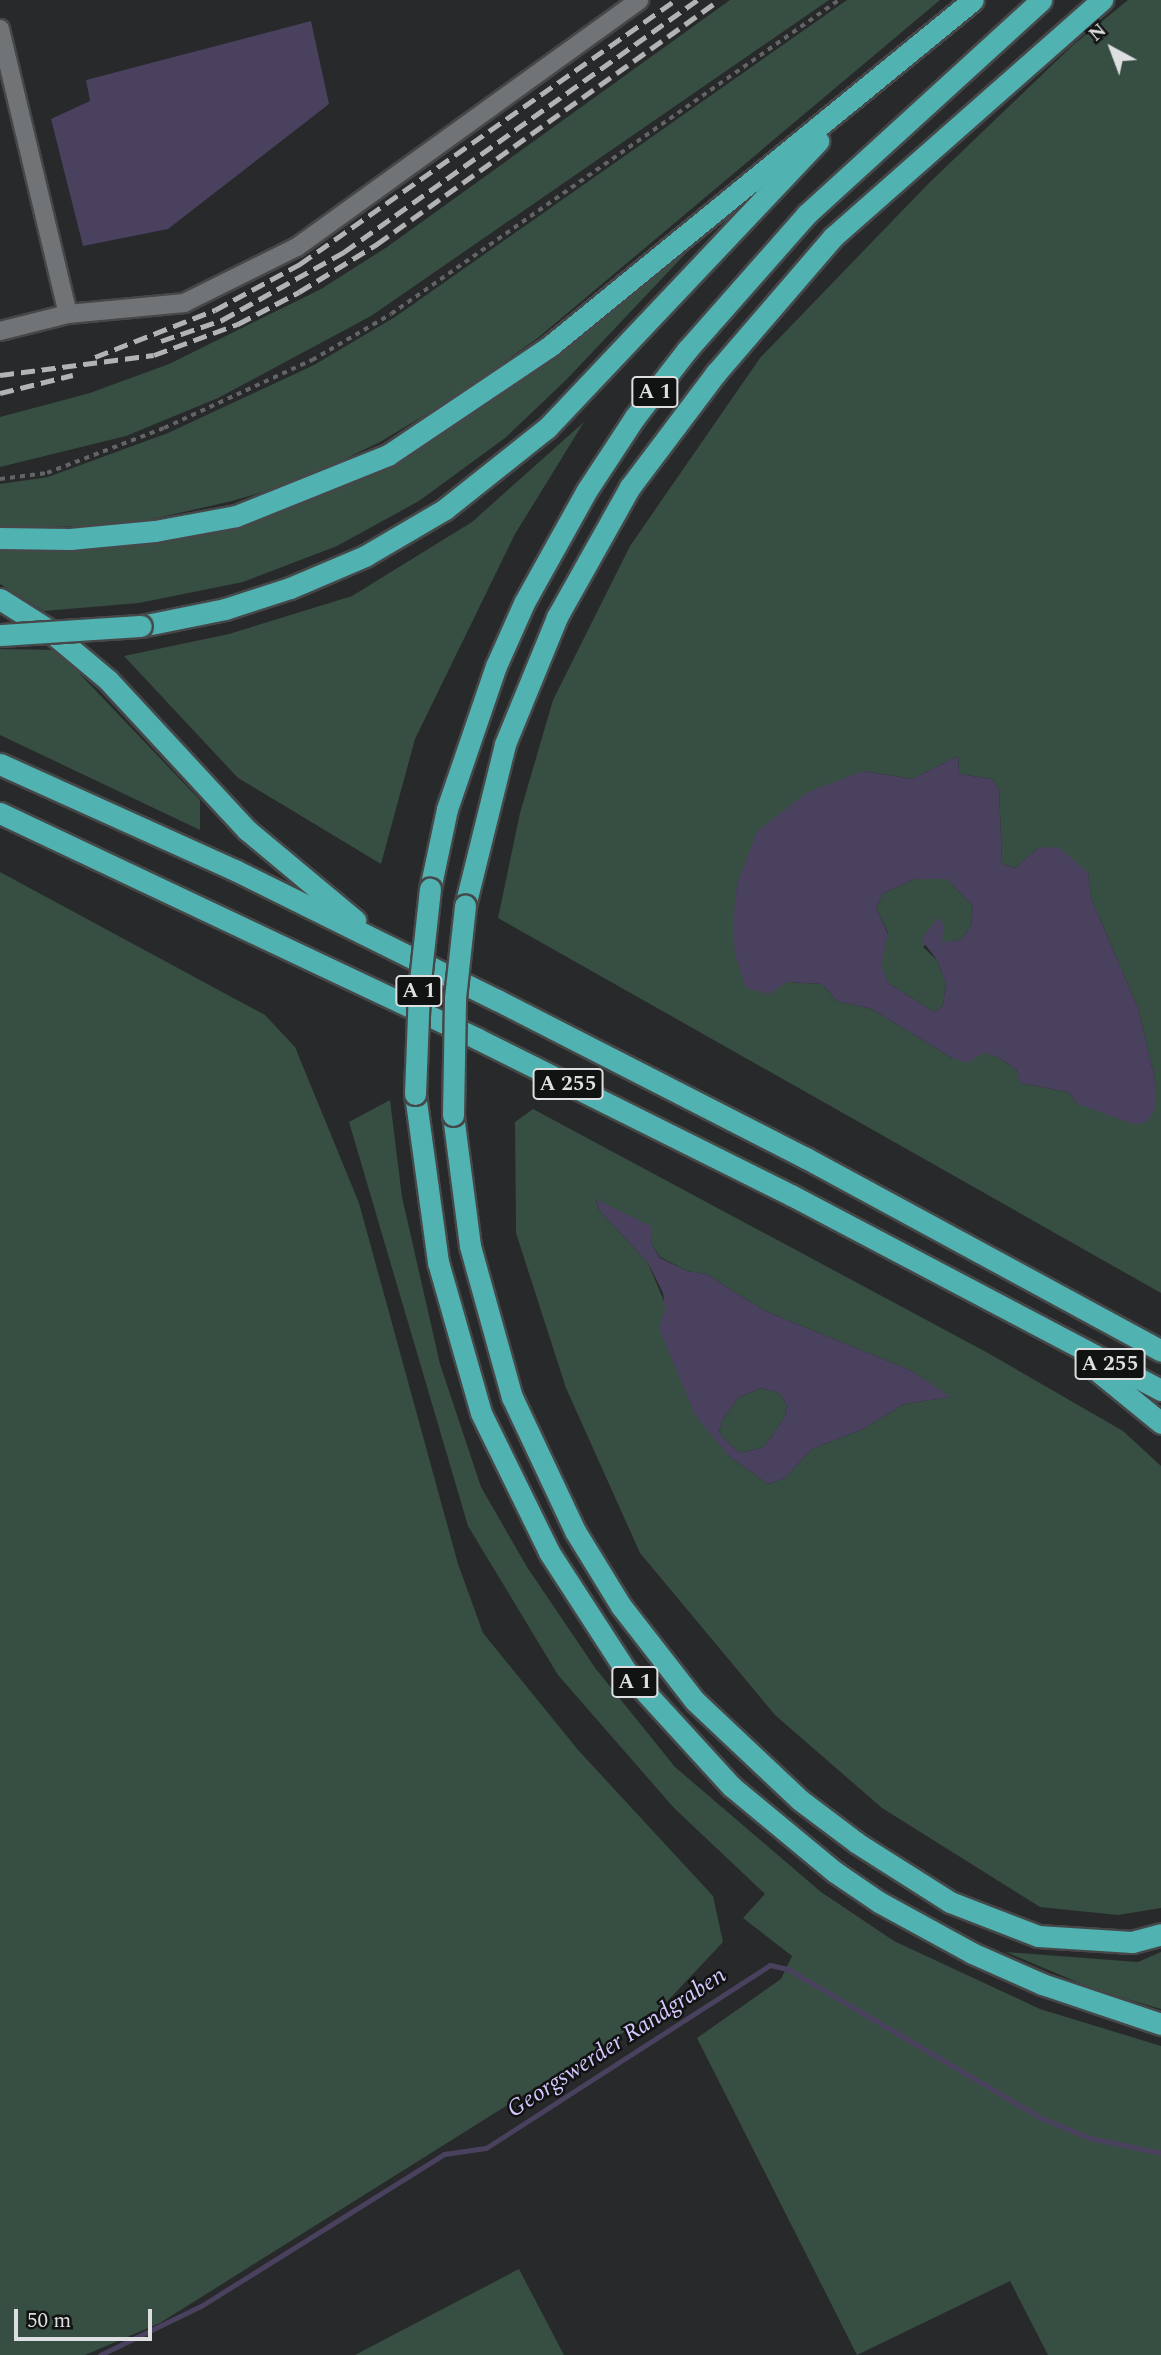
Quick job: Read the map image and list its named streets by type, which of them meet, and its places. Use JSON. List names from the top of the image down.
{
  "streets": {
    "highway": ["A 1", "A 255"]
  },
  "water": ["Georgswerder Randgraben"],
  "scale_bar": "50 m",
  "north": "top left"
}
